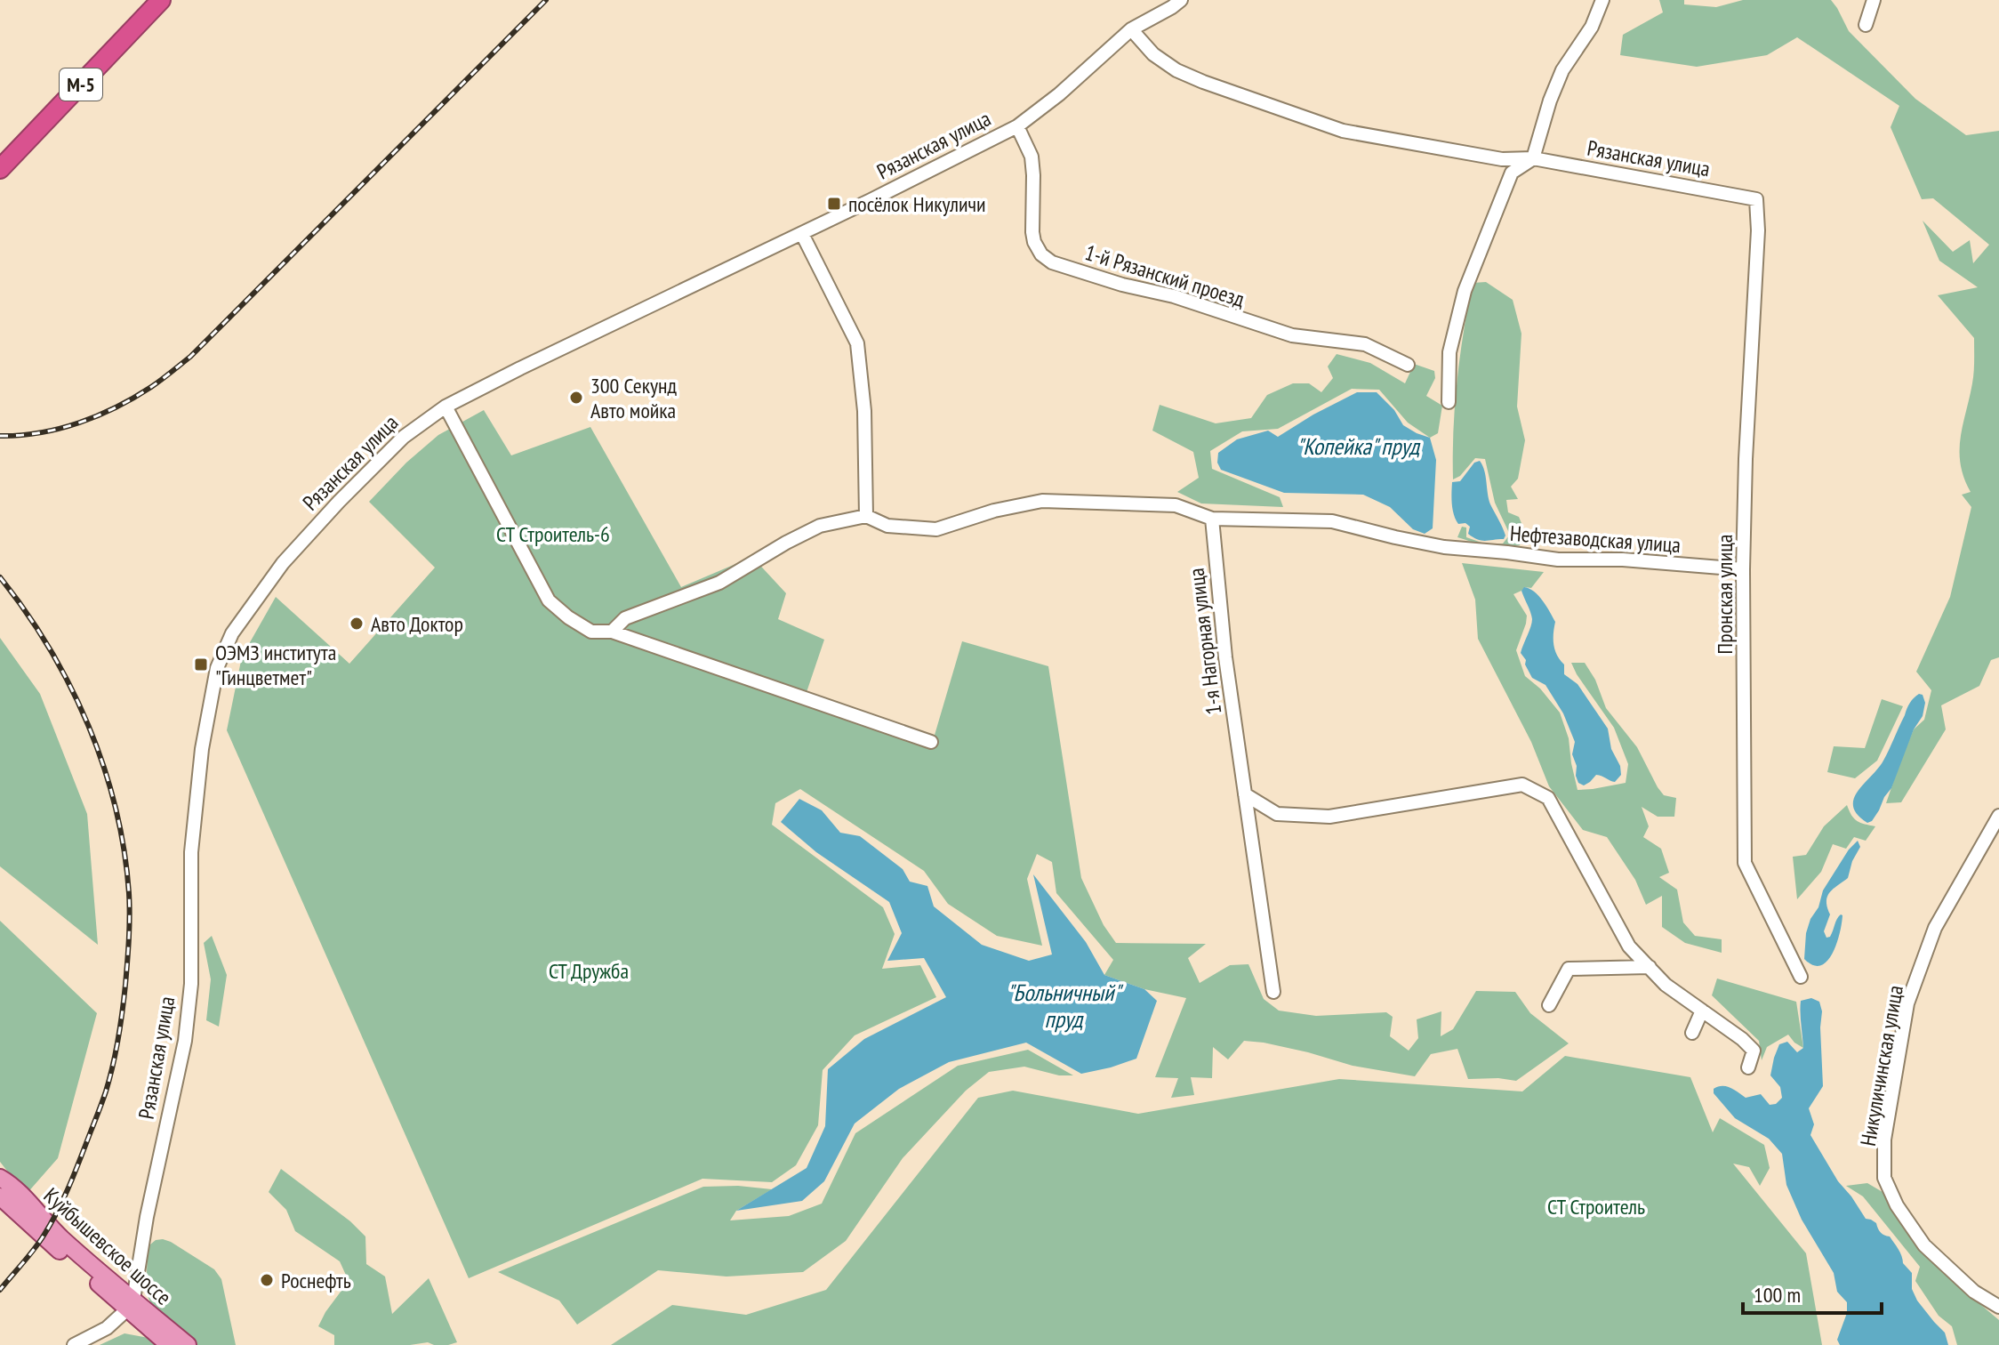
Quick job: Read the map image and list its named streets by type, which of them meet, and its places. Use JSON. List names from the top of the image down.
{
  "streets": {
    "highway": ["М-5"],
    "main road": ["Куйбышевское шоссе"],
    "street": [
      "Рязанская улица",
      "1-й Рязанский проезд",
      "Нефтезаводская улица",
      "Пронская улица",
      "1-я Нагорная улица",
      "Никуличинская улица"
    ]
  },
  "crossings": [
    ["Рязанская улица", "1-й Рязанский проезд"],
    ["Рязанская улица", "Пронская улица"],
    ["Рязанская улица", "Куйбышевское шоссе"],
    ["Нефтезаводская улица", "Пронская улица"],
    ["Нефтезаводская улица", "1-я Нагорная улица"]
  ],
  "water": ["\"Копейка\" пруд", "\"Больничный\" пруд"],
  "parks": ["СТ Строитель-6", "СТ Дружба", "СТ Строитель"],
  "places": {
    "transit": ["посёлок Никуличи", "ОЭМЗ института \"Гинцветмет\""],
    "other": ["300 Секунд Авто мойка", "Авто Доктор", "Роснефть"]
  },
  "scale_bar": "100 m"
}
